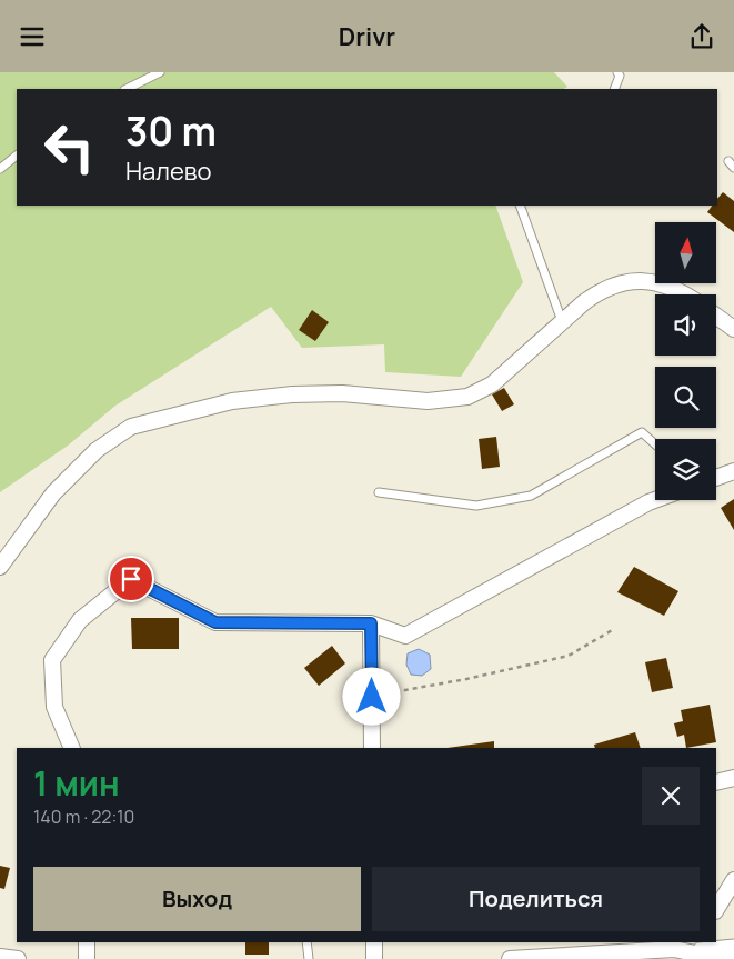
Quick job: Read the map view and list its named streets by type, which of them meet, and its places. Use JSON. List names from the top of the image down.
{
  "north": "top",
  "page": {
    "header": "Drivr",
    "turn": ["30 m", "Налево"],
    "heading": ["1 мин", "140 m · 22:10"],
    "buttons": ["Выход", "Поделиться"]
  }
}
